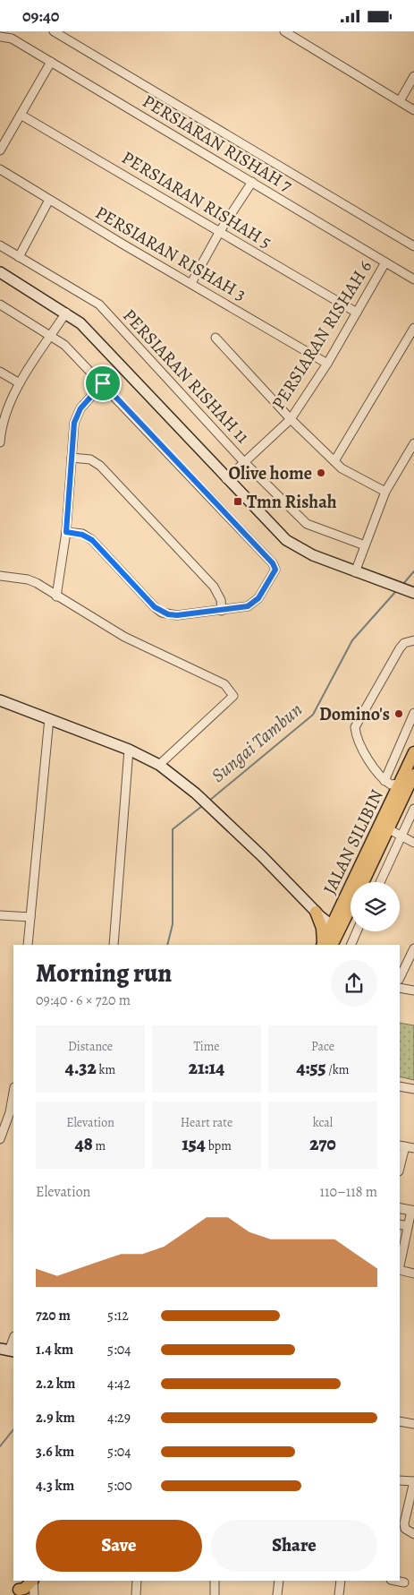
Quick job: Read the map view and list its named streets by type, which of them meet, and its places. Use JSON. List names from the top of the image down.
{
  "streets": {
    "main road": ["JALAN SILIBIN"],
    "street": [
      "PERSIARAN RISHAH 7",
      "PERSIARAN RISHAH 5",
      "PERSIARAN RISHAH 3",
      "PERSIARAN RISHAH 6",
      "PERSIARAN RISHAH 11"
    ]
  },
  "crossings": [
    ["PERSIARAN RISHAH 7", "PERSIARAN RISHAH 6"],
    ["PERSIARAN RISHAH 5", "PERSIARAN RISHAH 6"],
    ["PERSIARAN RISHAH 3", "PERSIARAN RISHAH 6"],
    ["PERSIARAN RISHAH 6", "PERSIARAN RISHAH 11"]
  ],
  "water": ["Sungai Tambun"],
  "places": {
    "other": ["Olive home", "Domino's"],
    "transit": ["Tmn Rishah"]
  },
  "page": {
    "status": "09:40",
    "heading": ["Morning run", "09:40 · 6 × 720 m"],
    "stats": [
      ["Distance", "4.32 km"],
      ["Time", "21:14"],
      ["Pace", "4:55 /km"],
      ["Elevation", "48 m"],
      ["Heart rate", "154 bpm"],
      ["kcal", "270"]
    ],
    "chart": ["Elevation", "110–118 m"],
    "list": [
      {
        "name": "720 m",
        "note": "5:12"
      },
      {
        "name": "1.4 km",
        "note": "5:04"
      },
      {
        "name": "2.2 km",
        "note": "4:42"
      },
      {
        "name": "2.9 km",
        "note": "4:29"
      },
      {
        "name": "3.6 km",
        "note": "5:04"
      },
      {
        "name": "4.3 km",
        "note": "5:00"
      }
    ],
    "buttons": ["Save", "Share"]
  }
}
